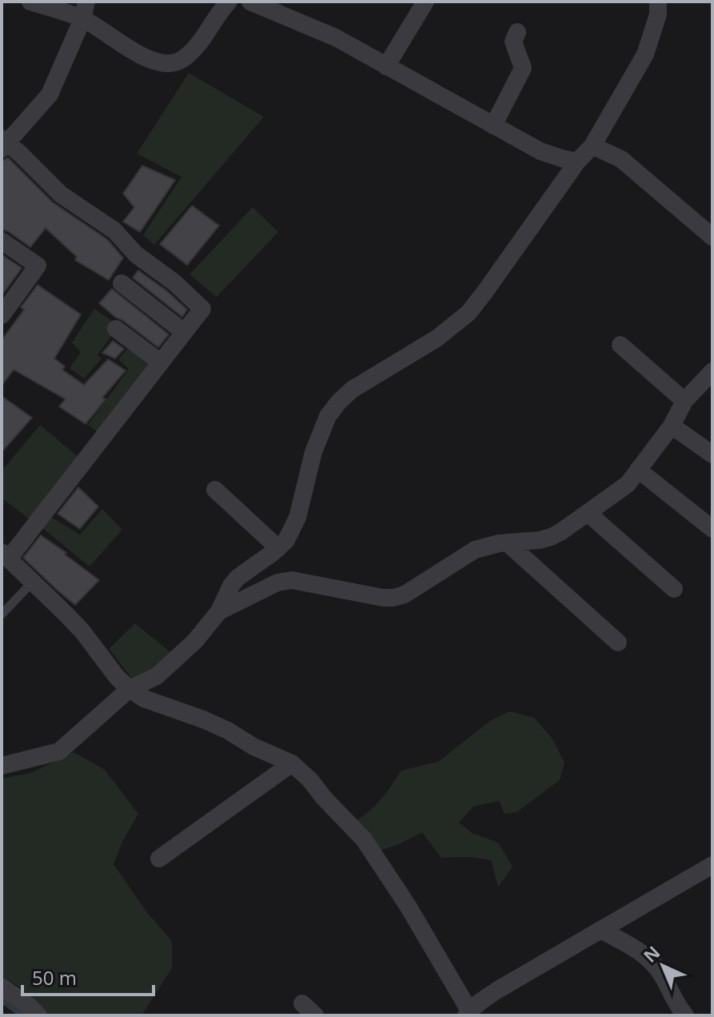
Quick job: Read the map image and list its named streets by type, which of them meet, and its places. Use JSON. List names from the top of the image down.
{
  "scale_bar": "50 m",
  "north": "top left"
}
